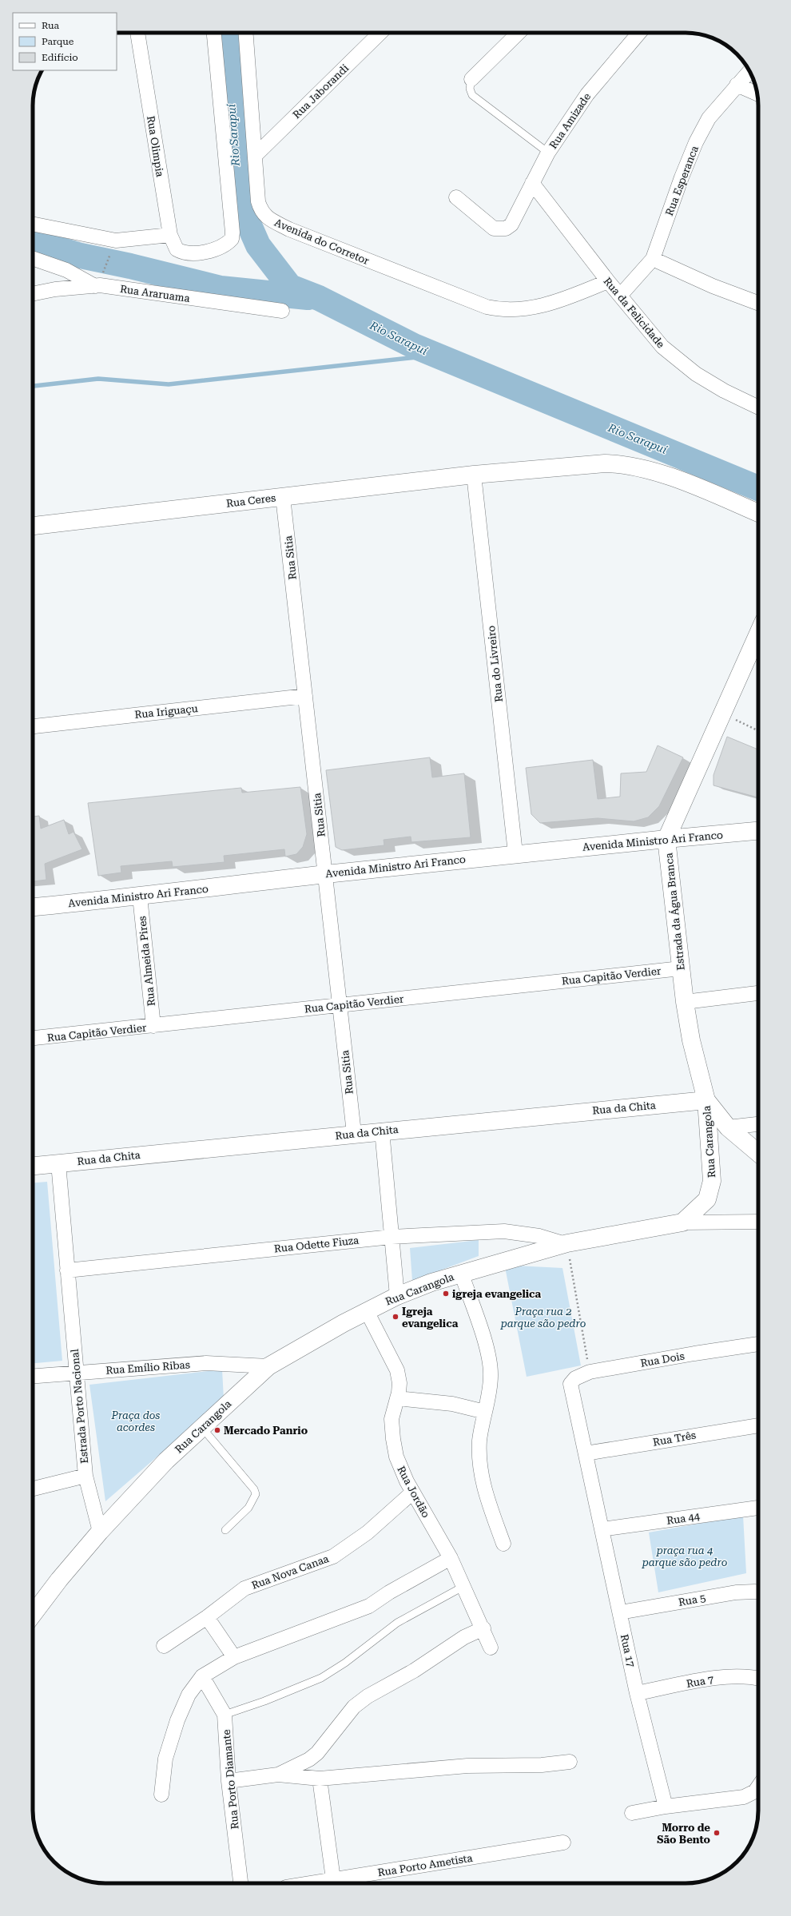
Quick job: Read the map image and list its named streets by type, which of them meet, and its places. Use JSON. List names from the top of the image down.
{
  "streets": {
    "street": [
      "Rua Jaborandi",
      "Rua Amizade",
      "Rua Olimpia",
      "Rua Esperanca",
      "Avenida do Corretor",
      "Rua Araruama",
      "Rua da Felicidade",
      "Rua Ceres",
      "Rua Sitia",
      "Rua do Livreiro",
      "Rua Iriguaçu",
      "Avenida Ministro Ari Franco",
      "Estrada da Água Branca",
      "Rua Almeida Pires",
      "Rua Capitão Verdier",
      "Rua da Chita",
      "Rua Carangola",
      "Rua Odette Fiuza",
      "Rua Dois",
      "Rua Emílio Ribas",
      "Estrada Porto Nacional",
      "Rua Três",
      "Rua Jordão",
      "Rua 44",
      "Rua Nova Canaa",
      "Rua 5",
      "Rua 17",
      "Rua 7",
      "Rua Porto Diamante",
      "Rua Porto Ametista"
    ]
  },
  "crossings": [
    ["Rua Jaborandi", "Avenida do Corretor"],
    ["Rua Amizade", "Rua da Felicidade"],
    ["Rua Esperanca", "Rua da Felicidade"],
    ["Avenida do Corretor", "Rua da Felicidade"],
    ["Rua Ceres", "Rua Sitia"],
    ["Rua Ceres", "Rua do Livreiro"],
    ["Rua Sitia", "Rua Iriguaçu"],
    ["Rua Sitia", "Avenida Ministro Ari Franco"],
    ["Rua Sitia", "Rua Capitão Verdier"],
    ["Rua Sitia", "Rua da Chita"],
    ["Rua do Livreiro", "Avenida Ministro Ari Franco"],
    ["Avenida Ministro Ari Franco", "Estrada da Água Branca"],
    ["Avenida Ministro Ari Franco", "Rua Almeida Pires"],
    ["Estrada da Água Branca", "Rua Capitão Verdier"],
    ["Estrada da Água Branca", "Rua da Chita"],
    ["Estrada da Água Branca", "Rua Carangola"],
    ["Rua Almeida Pires", "Rua Capitão Verdier"],
    ["Rua da Chita", "Rua Carangola"],
    ["Rua da Chita", "Estrada Porto Nacional"],
    ["Rua Carangola", "Rua Odette Fiuza"],
    ["Rua Carangola", "Rua Emílio Ribas"],
    ["Rua Carangola", "Estrada Porto Nacional"],
    ["Rua Carangola", "Rua Jordão"],
    ["Rua Odette Fiuza", "Estrada Porto Nacional"],
    ["Rua Dois", "Rua 17"],
    ["Rua Emílio Ribas", "Estrada Porto Nacional"],
    ["Rua Três", "Rua 17"],
    ["Rua Jordão", "Rua Nova Canaa"],
    ["Rua 44", "Rua 17"],
    ["Rua 5", "Rua 17"],
    ["Rua 17", "Rua 7"]
  ],
  "water": ["Rio Sarapuí"],
  "parks": ["Praça rua 2 parque são pedro", "Praça dos acordes", "praça rua 4 parque são pedro"],
  "places": [
    "igreja evangelica",
    "Igreja evangelica",
    "Mercado Panrio",
    "Morro de São Bento"
  ],
  "legend": ["Rua", "Parque", "Edifício"]
}
